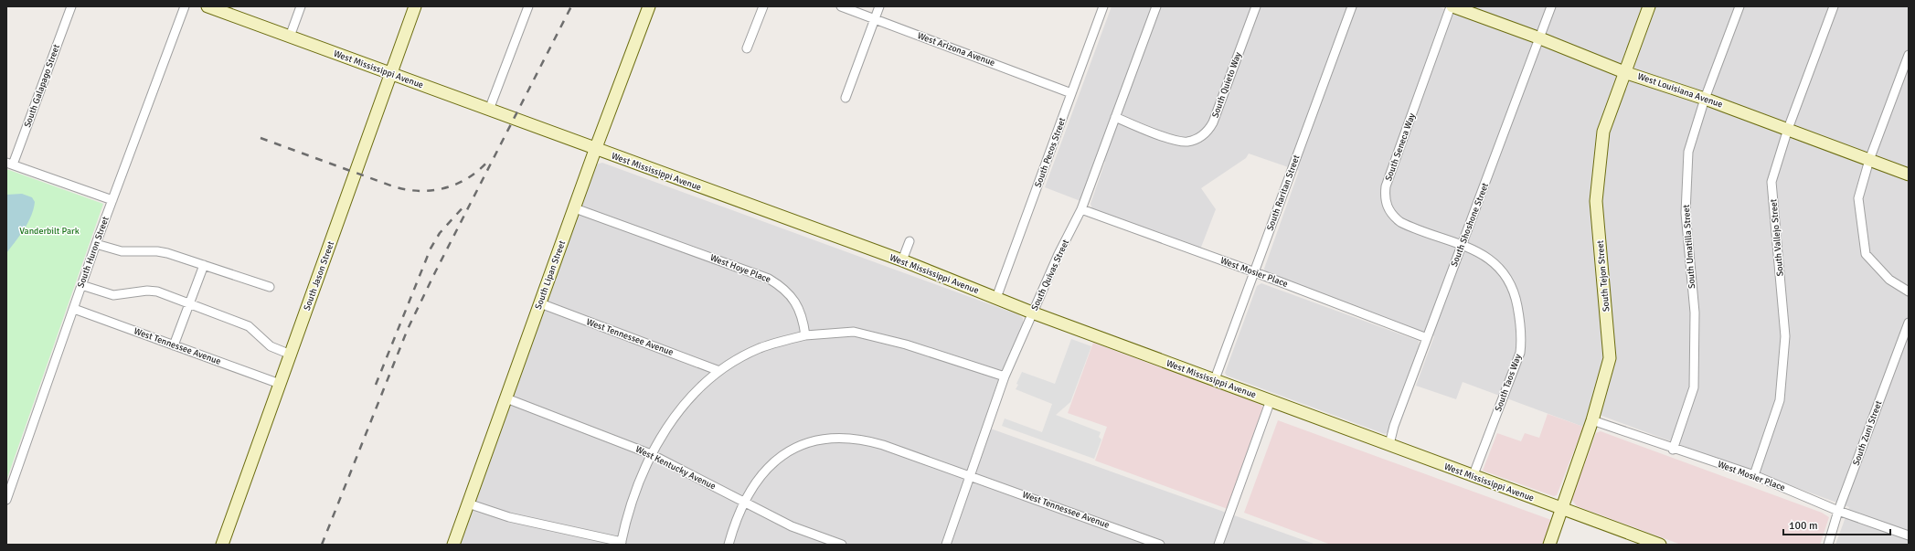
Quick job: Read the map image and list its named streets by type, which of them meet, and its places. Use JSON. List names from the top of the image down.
{
  "streets": {
    "street": [
      "West Arizona Avenue",
      "West Mississippi Avenue",
      "South Quieto Way",
      "South Galapago Street",
      "West Louisiana Avenue",
      "South Seneca Way",
      "South Pecos Street",
      "South Raritan Street",
      "South Shoshone Street",
      "South Vallejo Street",
      "South Umatilla Street",
      "South Huron Street",
      "West Hoye Place",
      "West Mosier Place",
      "South Lipan Street",
      "South Quivas Street",
      "South Jason Street",
      "South Tejon Street",
      "West Tennessee Avenue",
      "South Taos Way",
      "South Zuni Street",
      "West Kentucky Avenue"
    ]
  },
  "crossings": [
    ["West Arizona Avenue", "South Pecos Street"],
    ["West Mississippi Avenue", "South Pecos Street"],
    ["West Mississippi Avenue", "South Raritan Street"],
    ["West Mississippi Avenue", "South Shoshone Street"],
    ["West Mississippi Avenue", "South Lipan Street"],
    ["West Mississippi Avenue", "South Quivas Street"],
    ["West Mississippi Avenue", "South Jason Street"],
    ["West Mississippi Avenue", "South Tejon Street"],
    ["West Mississippi Avenue", "South Taos Way"],
    ["South Quieto Way", "South Quivas Street"],
    ["West Louisiana Avenue", "South Seneca Way"],
    ["West Louisiana Avenue", "South Shoshone Street"],
    ["West Louisiana Avenue", "South Vallejo Street"],
    ["West Louisiana Avenue", "South Umatilla Street"],
    ["West Louisiana Avenue", "South Tejon Street"],
    ["South Seneca Way", "South Shoshone Street"],
    ["South Seneca Way", "South Taos Way"],
    ["South Raritan Street", "West Mosier Place"],
    ["South Shoshone Street", "West Mosier Place"],
    ["South Shoshone Street", "South Taos Way"],
    ["South Vallejo Street", "West Mosier Place"],
    ["South Umatilla Street", "West Mosier Place"],
    ["South Huron Street", "West Tennessee Avenue"],
    ["West Hoye Place", "South Lipan Street"],
    ["West Mosier Place", "South Quivas Street"],
    ["West Mosier Place", "South Tejon Street"],
    ["West Mosier Place", "South Zuni Street"],
    ["South Lipan Street", "West Tennessee Avenue"],
    ["South Lipan Street", "West Kentucky Avenue"],
    ["South Quivas Street", "West Tennessee Avenue"],
    ["South Jason Street", "West Tennessee Avenue"],
    ["West Tennessee Avenue", "West Kentucky Avenue"]
  ],
  "parks": ["Vanderbilt Park"],
  "scale_bar": "100 m"
}
